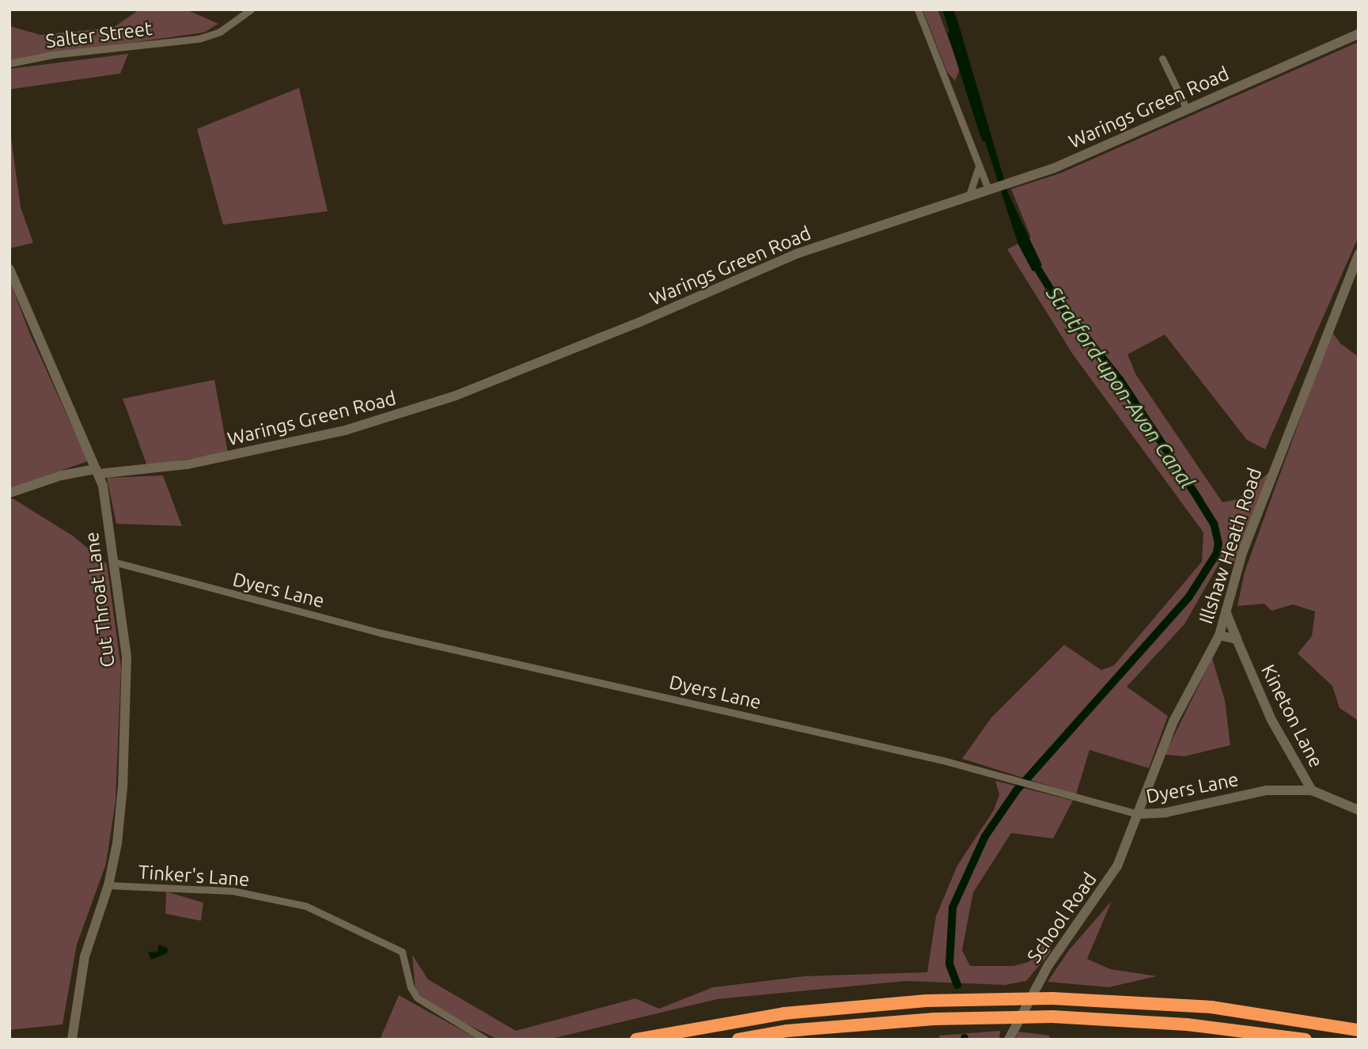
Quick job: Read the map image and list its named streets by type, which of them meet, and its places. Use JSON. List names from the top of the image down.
{
  "streets": {
    "street": [
      "Salter Street",
      "Warings Green Road",
      "Illshaw Heath Road",
      "Dyers Lane",
      "Cut Throat Lane",
      "Kineton Lane",
      "Tinker's Lane",
      "School Road"
    ]
  },
  "crossings": [
    ["Warings Green Road", "Cut Throat Lane"],
    ["Illshaw Heath Road", "Dyers Lane"],
    ["Illshaw Heath Road", "Kineton Lane"],
    ["Illshaw Heath Road", "School Road"],
    ["Dyers Lane", "Cut Throat Lane"],
    ["Dyers Lane", "Kineton Lane"],
    ["Dyers Lane", "School Road"],
    ["Cut Throat Lane", "Tinker's Lane"]
  ],
  "water": ["Stratford-upon-Avon Canal"]
}
